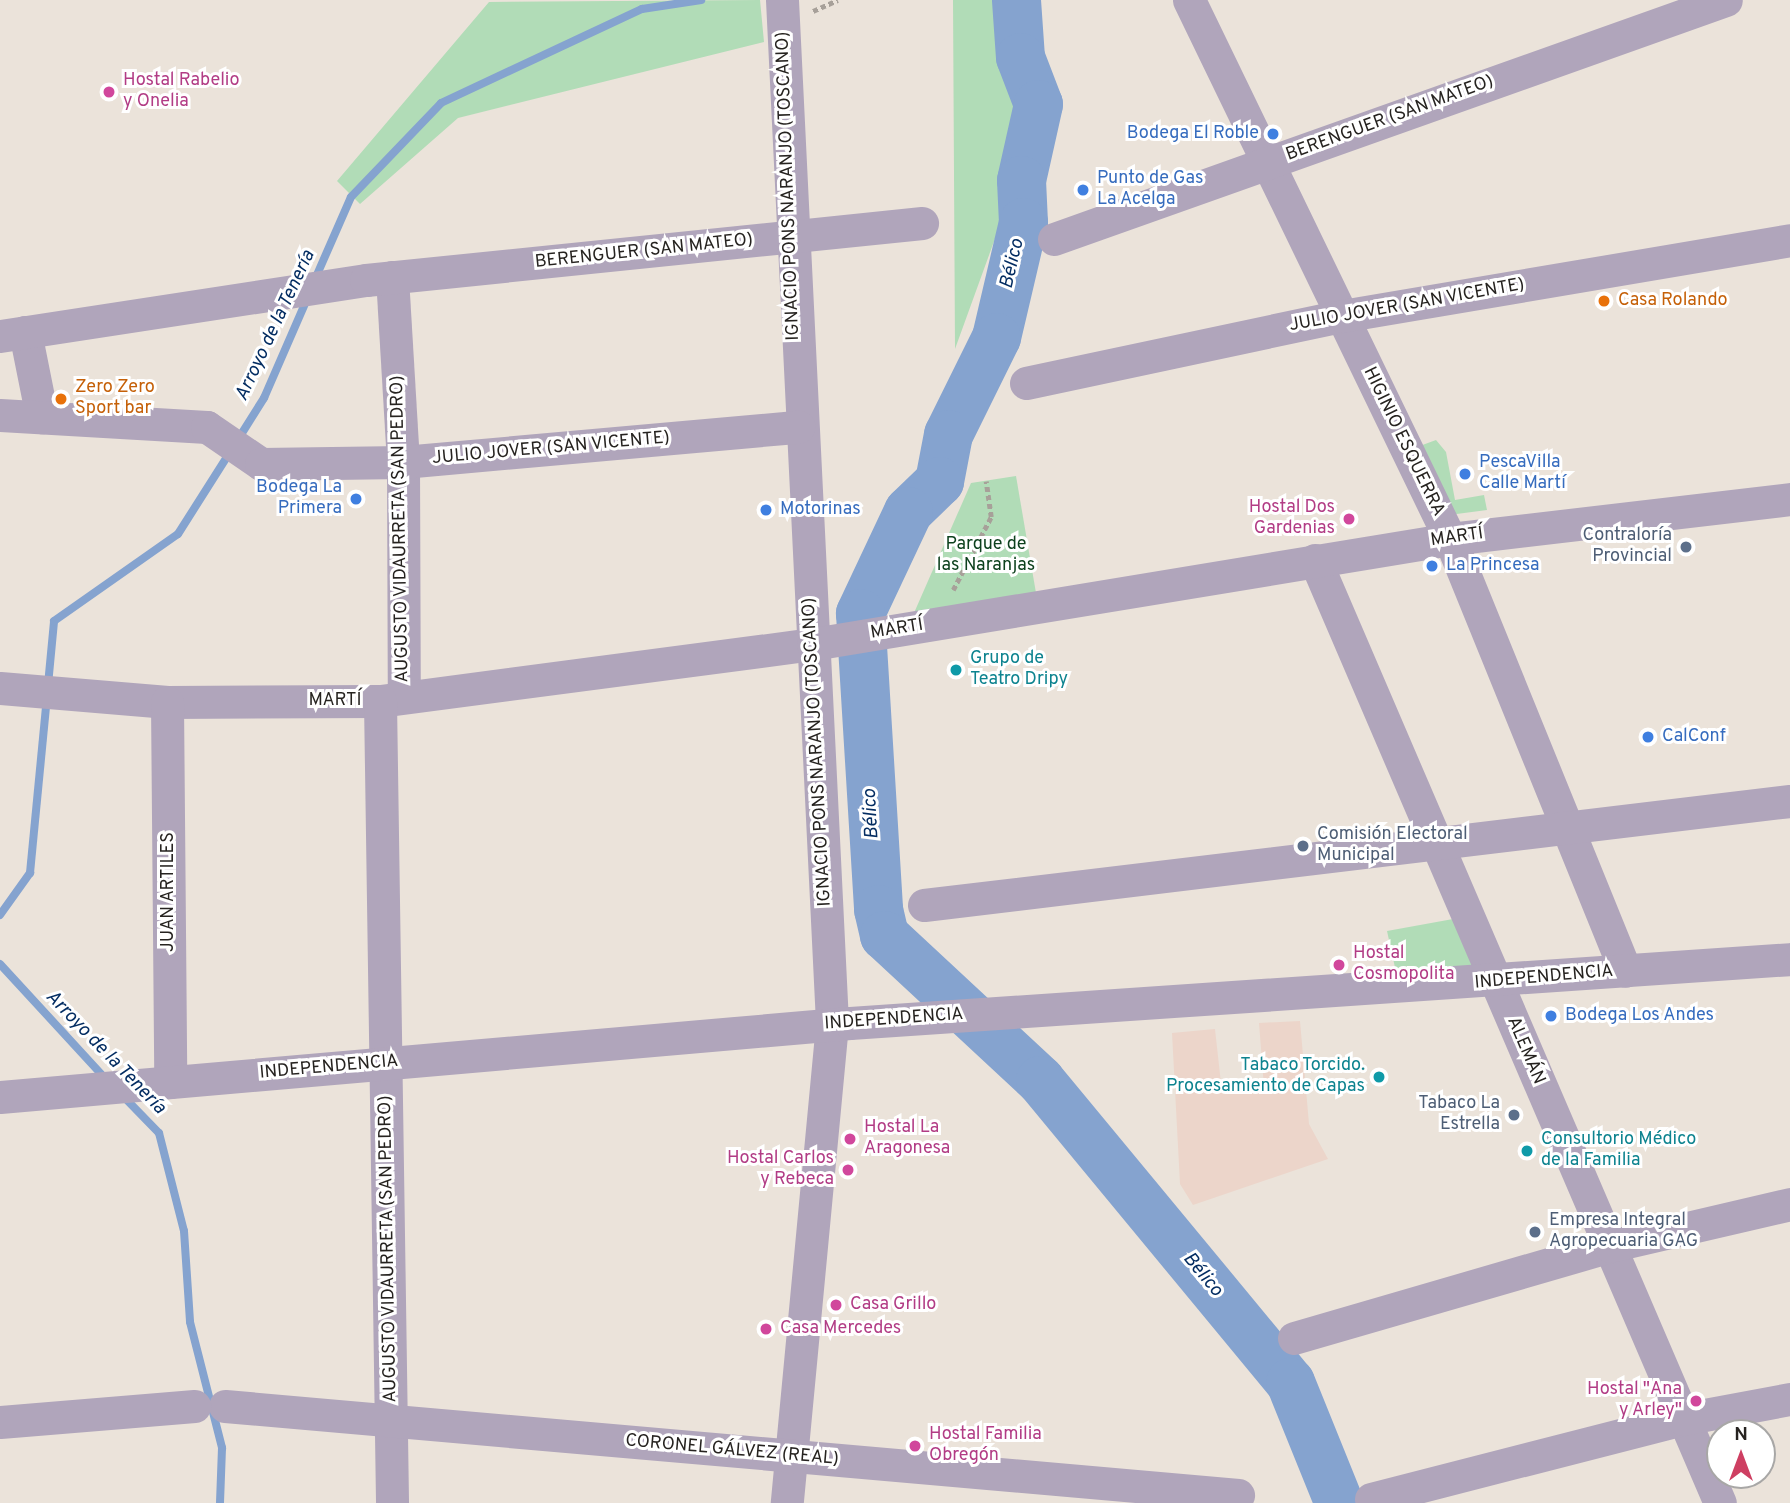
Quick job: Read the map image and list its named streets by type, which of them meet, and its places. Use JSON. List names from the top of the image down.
{
  "streets": {
    "street": [
      "BERENGUER (SAN MATEO)",
      "IGNACIO PONS NARANJO (TOSCANO)",
      "JULIO JOVER (SAN VICENTE)",
      "HIGINIO ESQUERRA",
      "AUGUSTO VIDAURRETA (SAN PEDRO)",
      "MARTÍ",
      "JUAN ARTILES",
      "INDEPENDENCIA",
      "ALEMÁN",
      "CORONEL GÁLVEZ (REAL)"
    ]
  },
  "crossings": [
    ["BERENGUER (SAN MATEO)", "IGNACIO PONS NARANJO (TOSCANO)"],
    ["BERENGUER (SAN MATEO)", "HIGINIO ESQUERRA"],
    ["BERENGUER (SAN MATEO)", "AUGUSTO VIDAURRETA (SAN PEDRO)"],
    ["IGNACIO PONS NARANJO (TOSCANO)", "JULIO JOVER (SAN VICENTE)"],
    ["IGNACIO PONS NARANJO (TOSCANO)", "MARTÍ"],
    ["IGNACIO PONS NARANJO (TOSCANO)", "INDEPENDENCIA"],
    ["IGNACIO PONS NARANJO (TOSCANO)", "CORONEL GÁLVEZ (REAL)"],
    ["JULIO JOVER (SAN VICENTE)", "HIGINIO ESQUERRA"],
    ["JULIO JOVER (SAN VICENTE)", "AUGUSTO VIDAURRETA (SAN PEDRO)"],
    ["HIGINIO ESQUERRA", "MARTÍ"],
    ["HIGINIO ESQUERRA", "INDEPENDENCIA"],
    ["AUGUSTO VIDAURRETA (SAN PEDRO)", "MARTÍ"],
    ["AUGUSTO VIDAURRETA (SAN PEDRO)", "INDEPENDENCIA"],
    ["AUGUSTO VIDAURRETA (SAN PEDRO)", "CORONEL GÁLVEZ (REAL)"],
    ["MARTÍ", "JUAN ARTILES"],
    ["MARTÍ", "ALEMÁN"],
    ["JUAN ARTILES", "INDEPENDENCIA"],
    ["INDEPENDENCIA", "ALEMÁN"]
  ],
  "water": ["Bélico", "Arroyo de la Tenería"],
  "parks": ["Parque de las Naranjas"],
  "places": [
    "Hostal Rabelio y Onelia",
    "Bodega El Roble",
    "Punto de Gas La Acelga",
    "Casa Rolando",
    "Zero Zero Sport bar",
    "PescaVilla Calle Martí",
    "Bodega La Primera",
    "Motorinas",
    "Hostal Dos Gardenias",
    "Contraloría Provincial",
    "La Princesa",
    "Grupo de Teatro Dripy",
    "CalConf",
    "Comisión Electoral Municipal",
    "Hostal Cosmopolita",
    "Bodega Los Andes",
    "Tabaco Torcido. Procesamiento de Capas",
    "Tabaco La Estrella",
    "Hostal La Aragonesa",
    "Consultorio Médico de la Familia",
    "Hostal Carlos y Rebeca",
    "Empresa Integral Agropecuaria GAG",
    "Casa Grillo",
    "Casa Mercedes",
    "Hostal \"Ana y Arley\"",
    "Hostal Familia Obregón"
  ],
  "north": "top"
}
